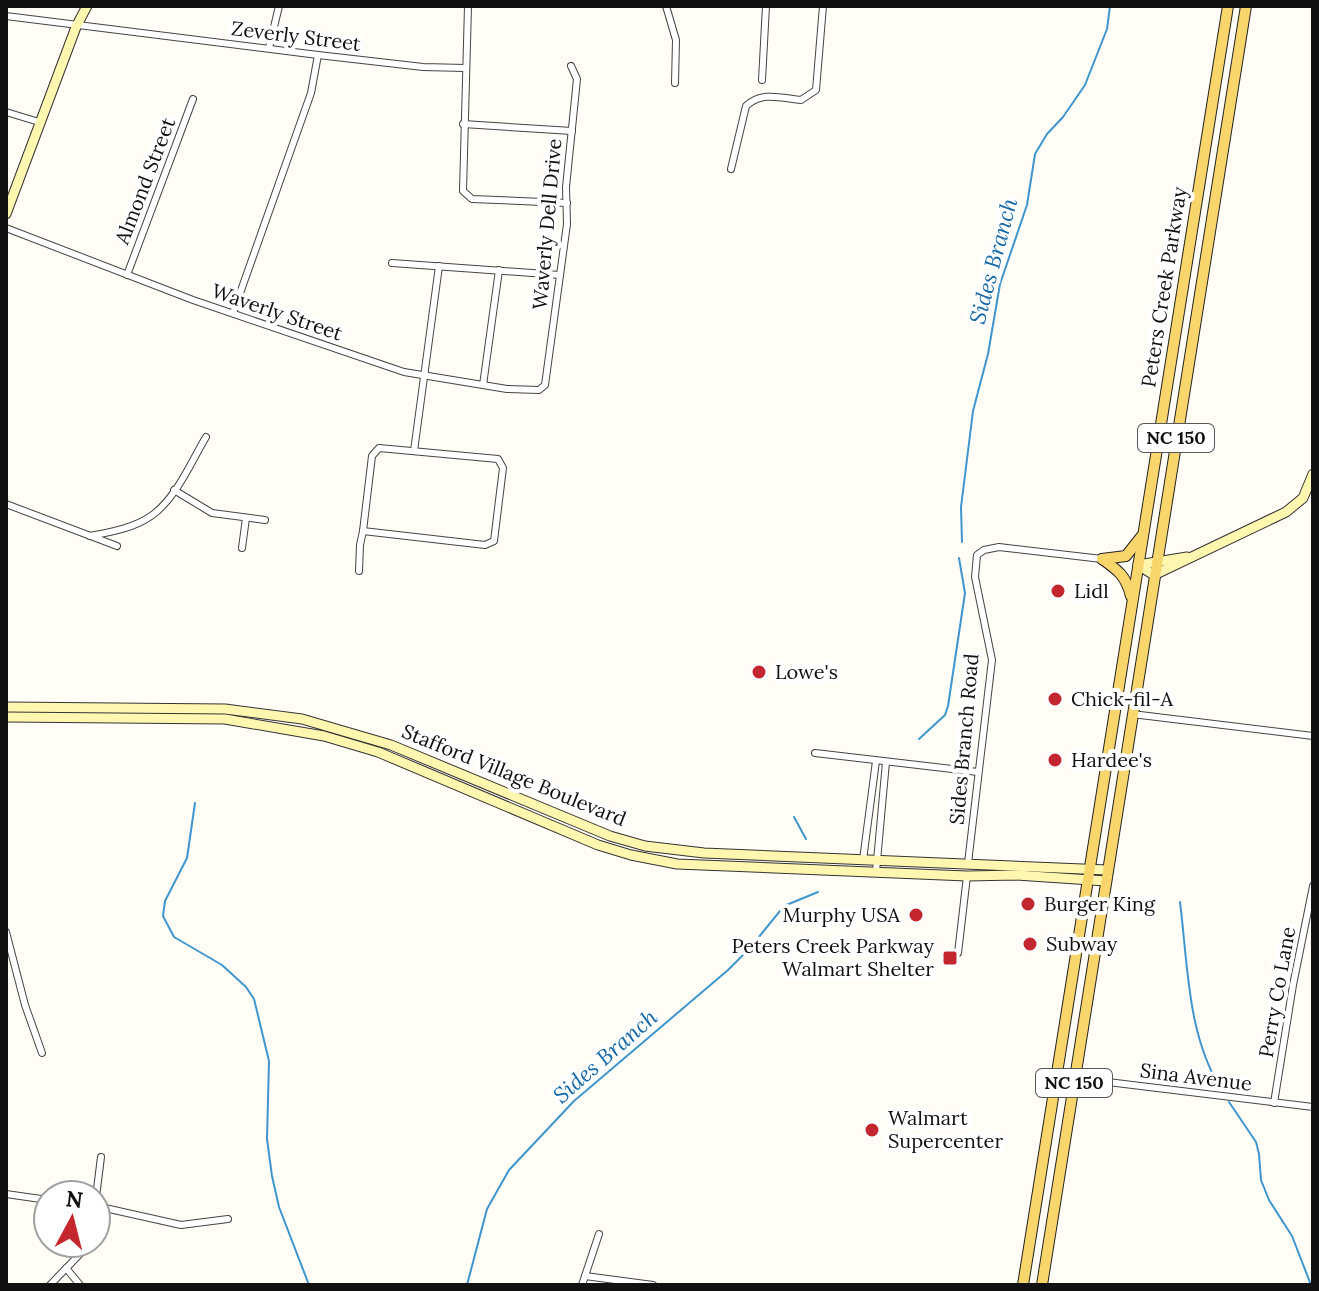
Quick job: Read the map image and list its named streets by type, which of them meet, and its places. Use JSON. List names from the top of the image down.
{
  "streets": {
    "main road": ["Peters Creek Parkway", "NC 150", "Stafford Village Boulevard"],
    "street": [
      "Zeverly Street",
      "Almond Street",
      "Waverly Dell Drive",
      "Waverly Street",
      "Sides Branch Road",
      "Perry Co Lane",
      "Sina Avenue"
    ]
  },
  "crossings": [
    ["Almond Street", "Waverly Street"],
    ["Waverly Dell Drive", "Waverly Street"],
    ["Peters Creek Parkway", "Stafford Village Boulevard"],
    ["Peters Creek Parkway", "Sina Avenue"],
    ["Sides Branch Road", "Stafford Village Boulevard"],
    ["Perry Co Lane", "Sina Avenue"]
  ],
  "water": ["Sides Branch"],
  "places": {
    "other": [
      "Lidl",
      "Lowe's",
      "Chick-fil-A",
      "Hardee's",
      "Burger King",
      "Murphy USA",
      "Subway",
      "Walmart Supercenter"
    ],
    "transit": ["Peters Creek Parkway Walmart Shelter"]
  },
  "north": "top"
}
